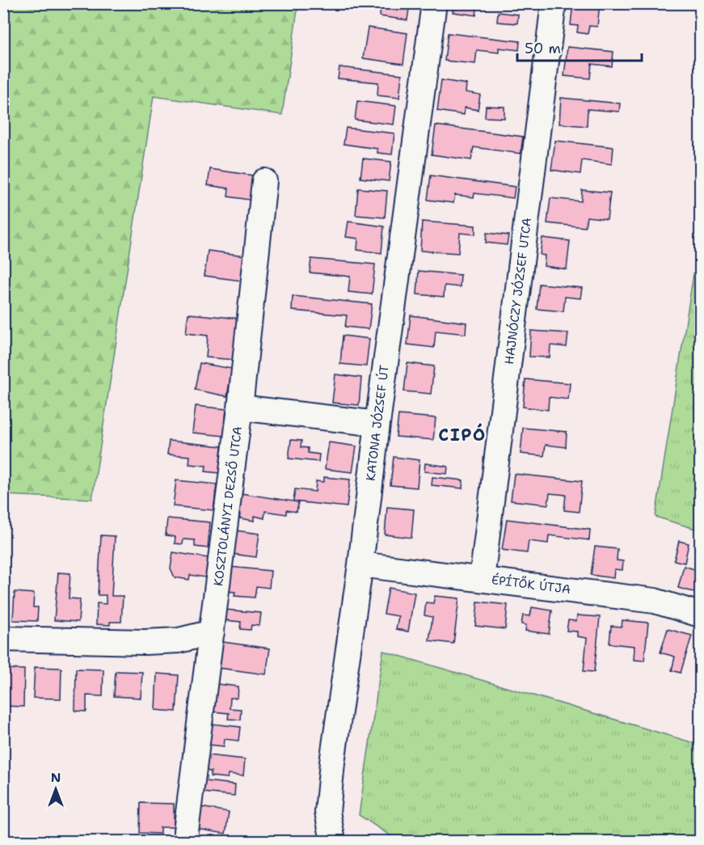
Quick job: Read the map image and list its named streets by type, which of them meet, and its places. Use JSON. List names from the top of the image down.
{
  "streets": {
    "street": [
      "HAJNÓCZY JÓZSEF UTCA",
      "KATONA JÓZSEF ÚT",
      "KOSZTOLÁNYI DEZSŐ UTCA",
      "ÉPÍTŐK ÚTJA"
    ]
  },
  "crossings": [
    ["HAJNÓCZY JÓZSEF UTCA", "ÉPÍTŐK ÚTJA"],
    ["KATONA JÓZSEF ÚT", "ÉPÍTŐK ÚTJA"]
  ],
  "districts": ["CIPÓ"],
  "scale_bar": "50 m",
  "north": "top"
}
